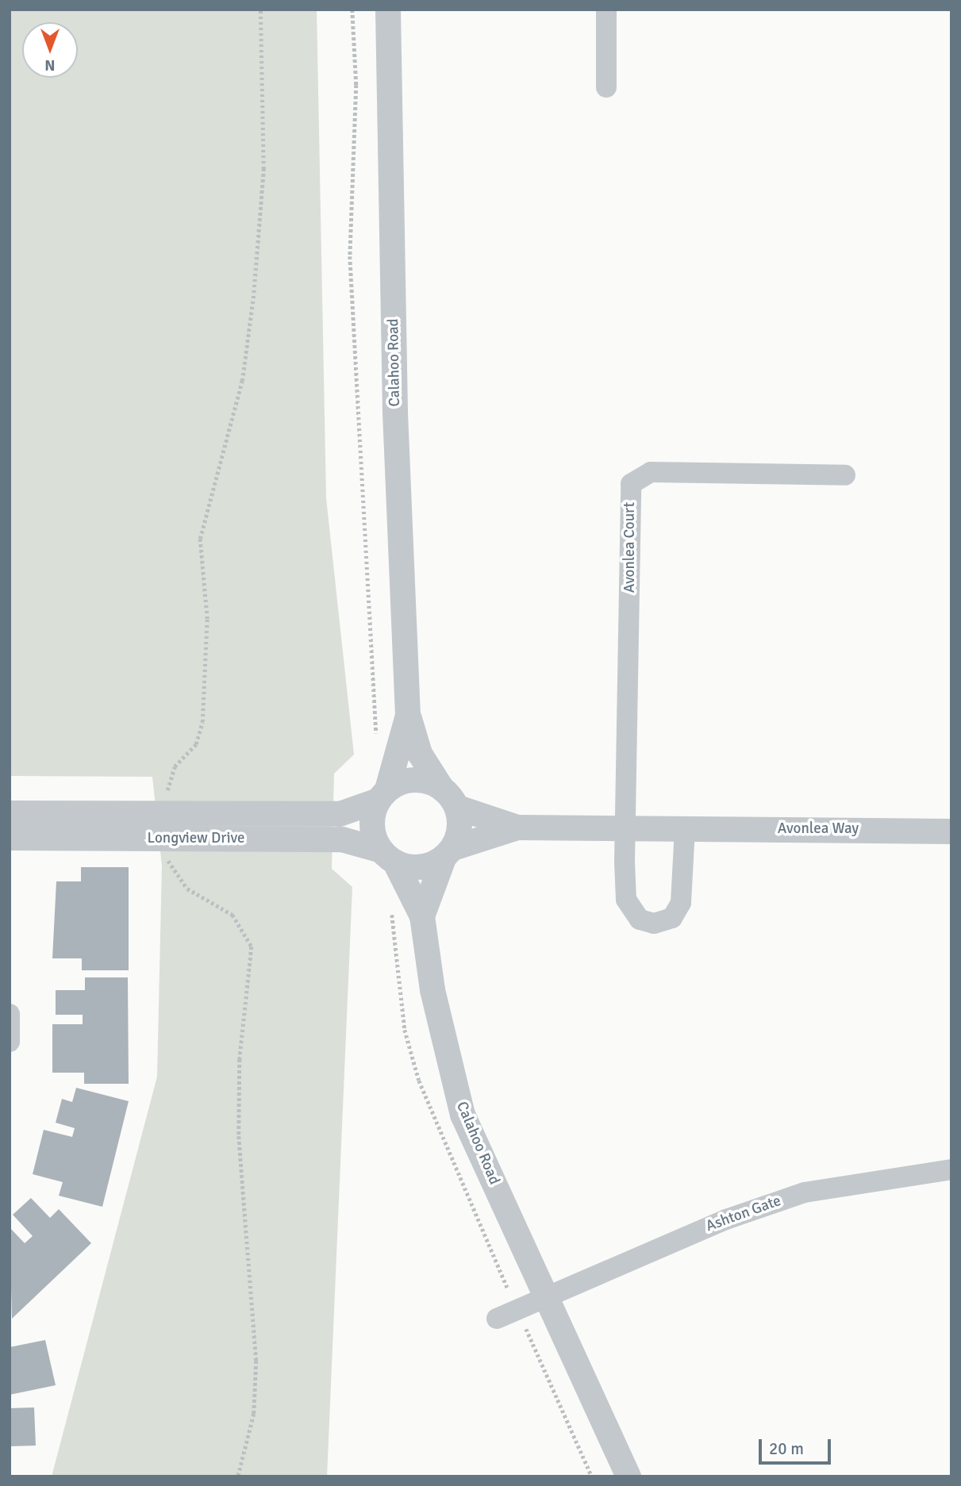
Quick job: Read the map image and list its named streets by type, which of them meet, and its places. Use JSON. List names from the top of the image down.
{
  "streets": {
    "street": [
      "Calahoo Road",
      "Avonlea Court",
      "Avonlea Way",
      "Longview Drive",
      "Ashton Gate"
    ]
  },
  "crossings": [
    ["Calahoo Road", "Avonlea Way"],
    ["Calahoo Road", "Longview Drive"],
    ["Calahoo Road", "Ashton Gate"],
    ["Avonlea Court", "Avonlea Way"],
    ["Avonlea Way", "Longview Drive"]
  ],
  "scale_bar": "20 m",
  "north": "bottom"
}
